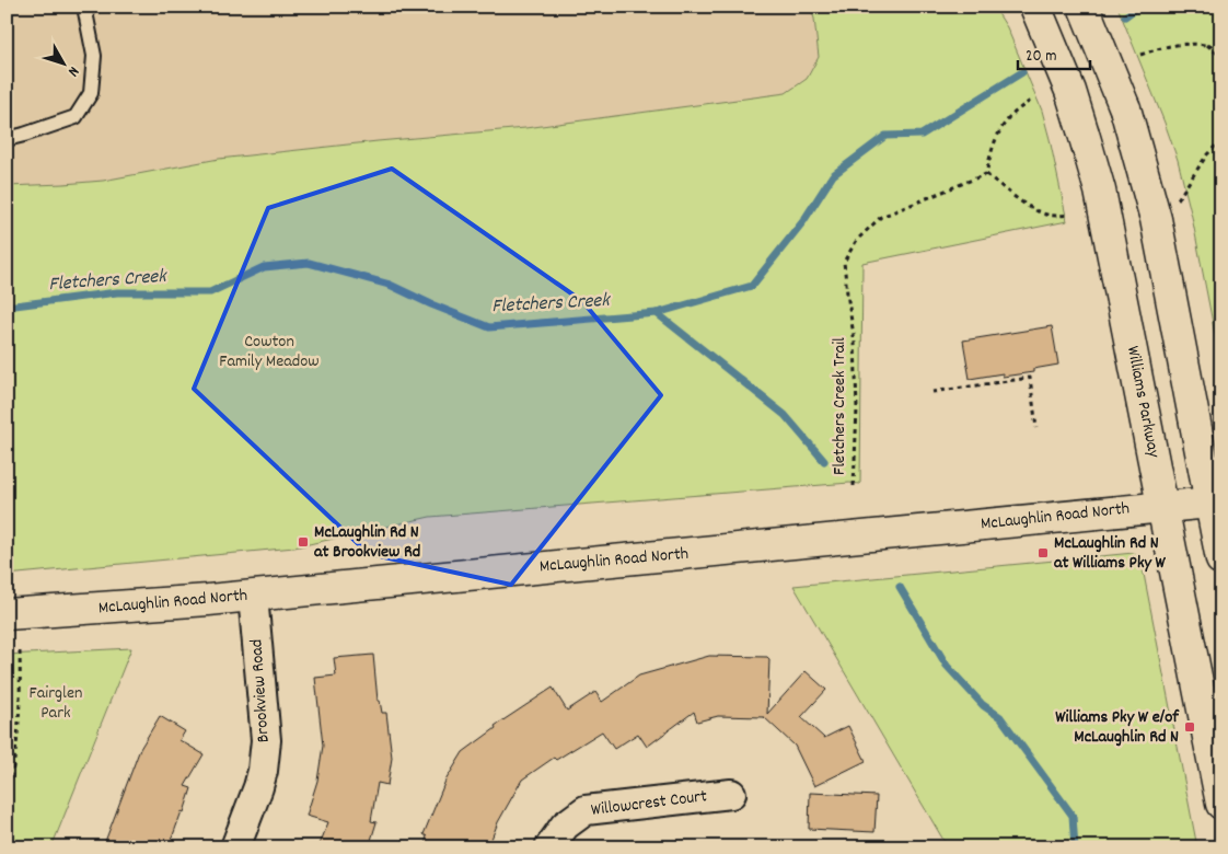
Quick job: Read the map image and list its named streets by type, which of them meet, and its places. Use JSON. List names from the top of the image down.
{
  "streets": {
    "main road": ["Williams Parkway", "McLaughlin Road North"],
    "street": ["Brookview Road", "Willowcrest Court"],
    "path": ["Fletchers Creek Trail"]
  },
  "crossings": [
    ["Williams Parkway", "McLaughlin Road North"],
    ["McLaughlin Road North", "Brookview Road"]
  ],
  "water": ["Fletchers Creek"],
  "parks": ["Cowton Family Meadow", "Fairglen Park"],
  "places": {
    "transit": ["McLaughlin Rd N at Brookview Rd", "McLaughlin Rd N at Williams Pky W", "Williams Pky W e/of McLaughlin Rd N"]
  },
  "scale_bar": "20 m",
  "north": "bottom right"
}
